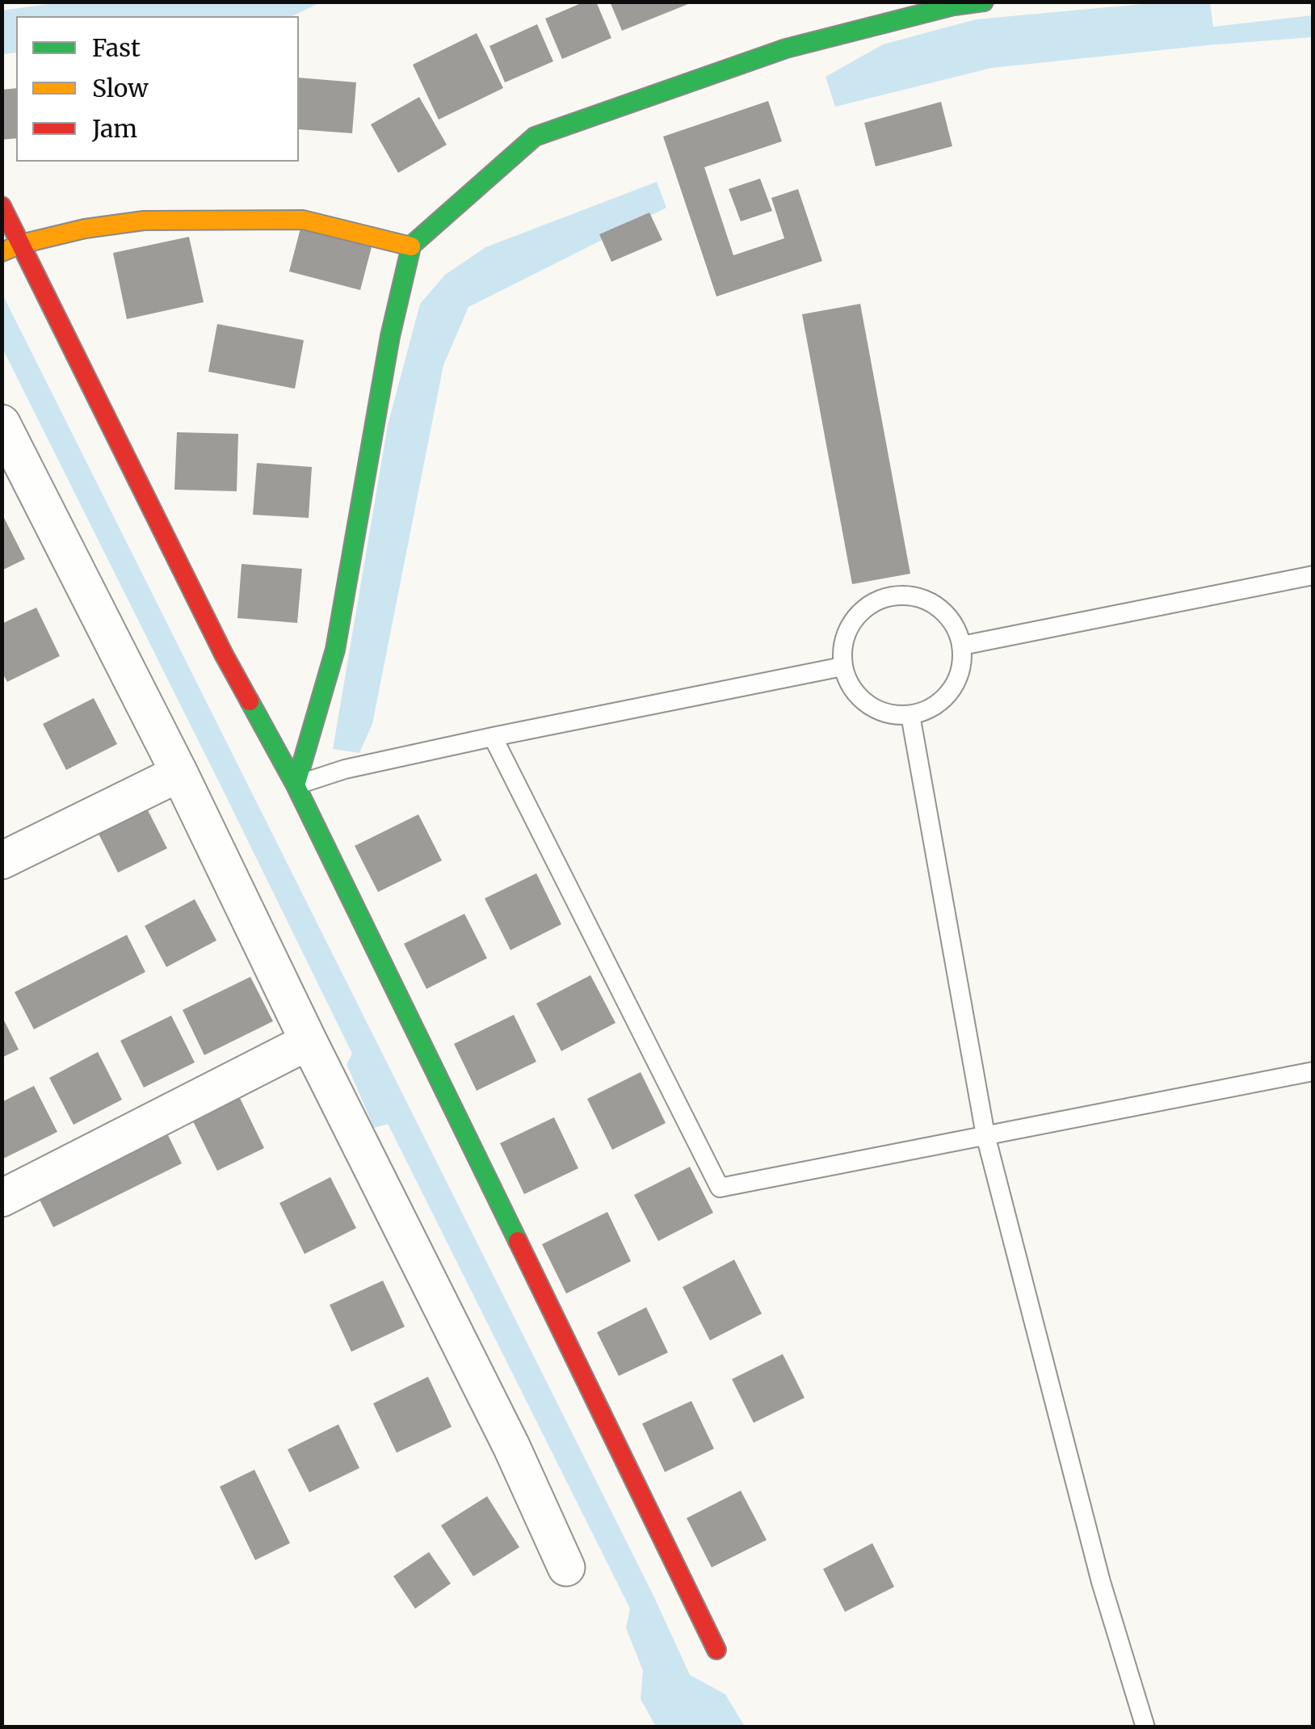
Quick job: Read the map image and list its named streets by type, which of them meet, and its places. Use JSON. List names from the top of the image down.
{
  "legend": ["Fast", "Slow", "Jam"]
}
